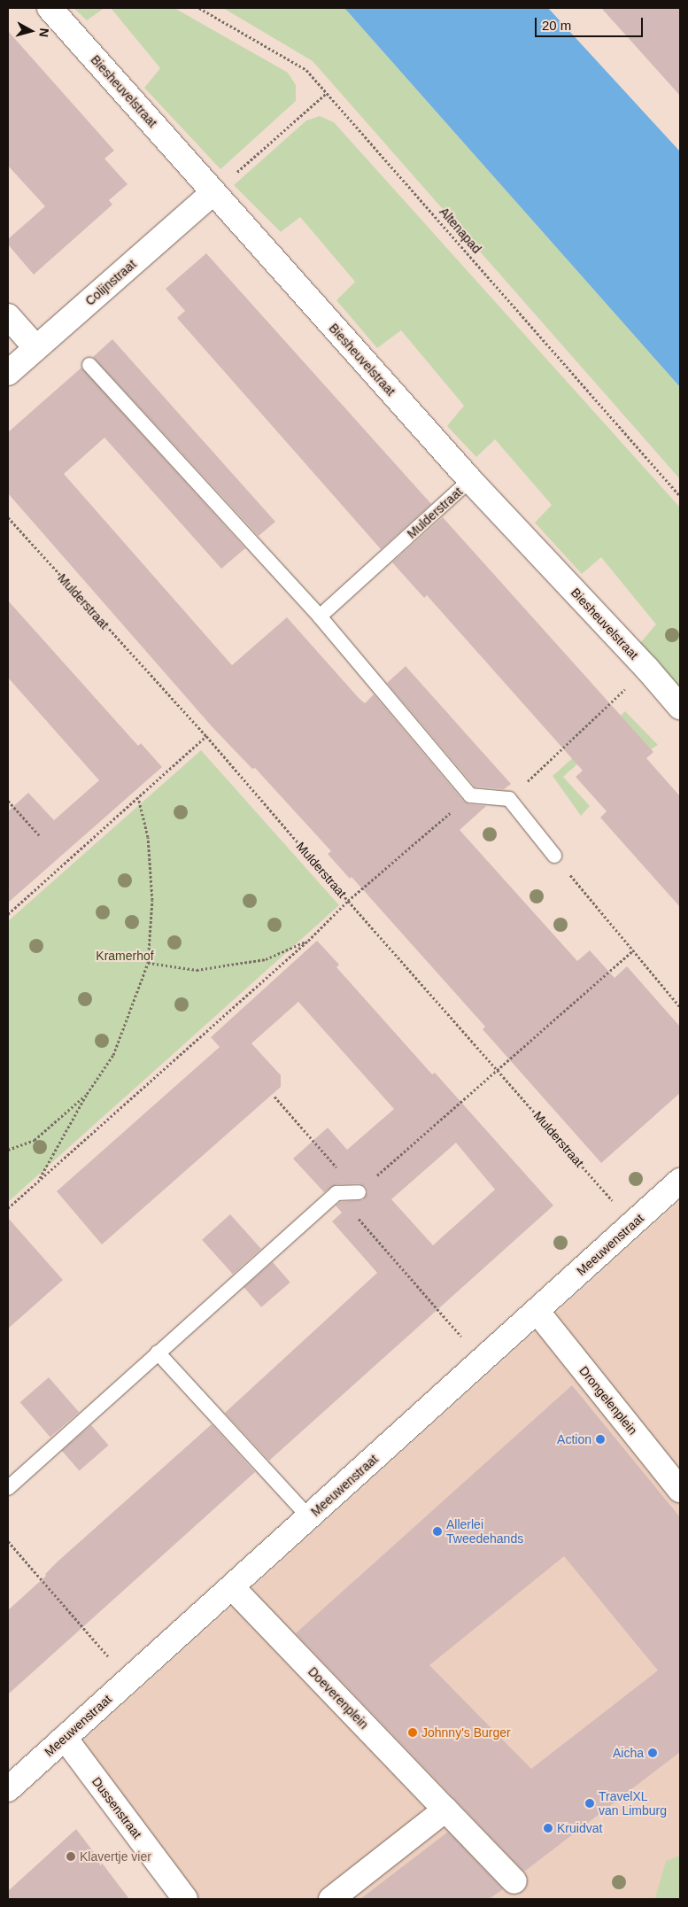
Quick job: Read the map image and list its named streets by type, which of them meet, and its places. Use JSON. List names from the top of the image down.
{
  "streets": {
    "street": [
      "Biesheuvelstraat",
      "Colijnstraat",
      "Meeuwenstraat",
      "Drongelenplein",
      "Doeverenplein",
      "Dussenstraat"
    ],
    "lane": ["Mulderstraat"],
    "path": ["Altenapad"]
  },
  "crossings": [
    ["Biesheuvelstraat", "Colijnstraat"],
    ["Biesheuvelstraat", "Mulderstraat"],
    ["Mulderstraat", "Meeuwenstraat"],
    ["Meeuwenstraat", "Drongelenplein"],
    ["Meeuwenstraat", "Doeverenplein"],
    ["Meeuwenstraat", "Dussenstraat"]
  ],
  "parks": ["Kramerhof"],
  "places": [
    "Action",
    "Allerlei Tweedehands",
    "Johnny's Burger",
    "Aicha",
    "TravelXL van Limburg",
    "Kruidvat",
    "Klavertje vier"
  ],
  "scale_bar": "20 m",
  "north": "right"
}
